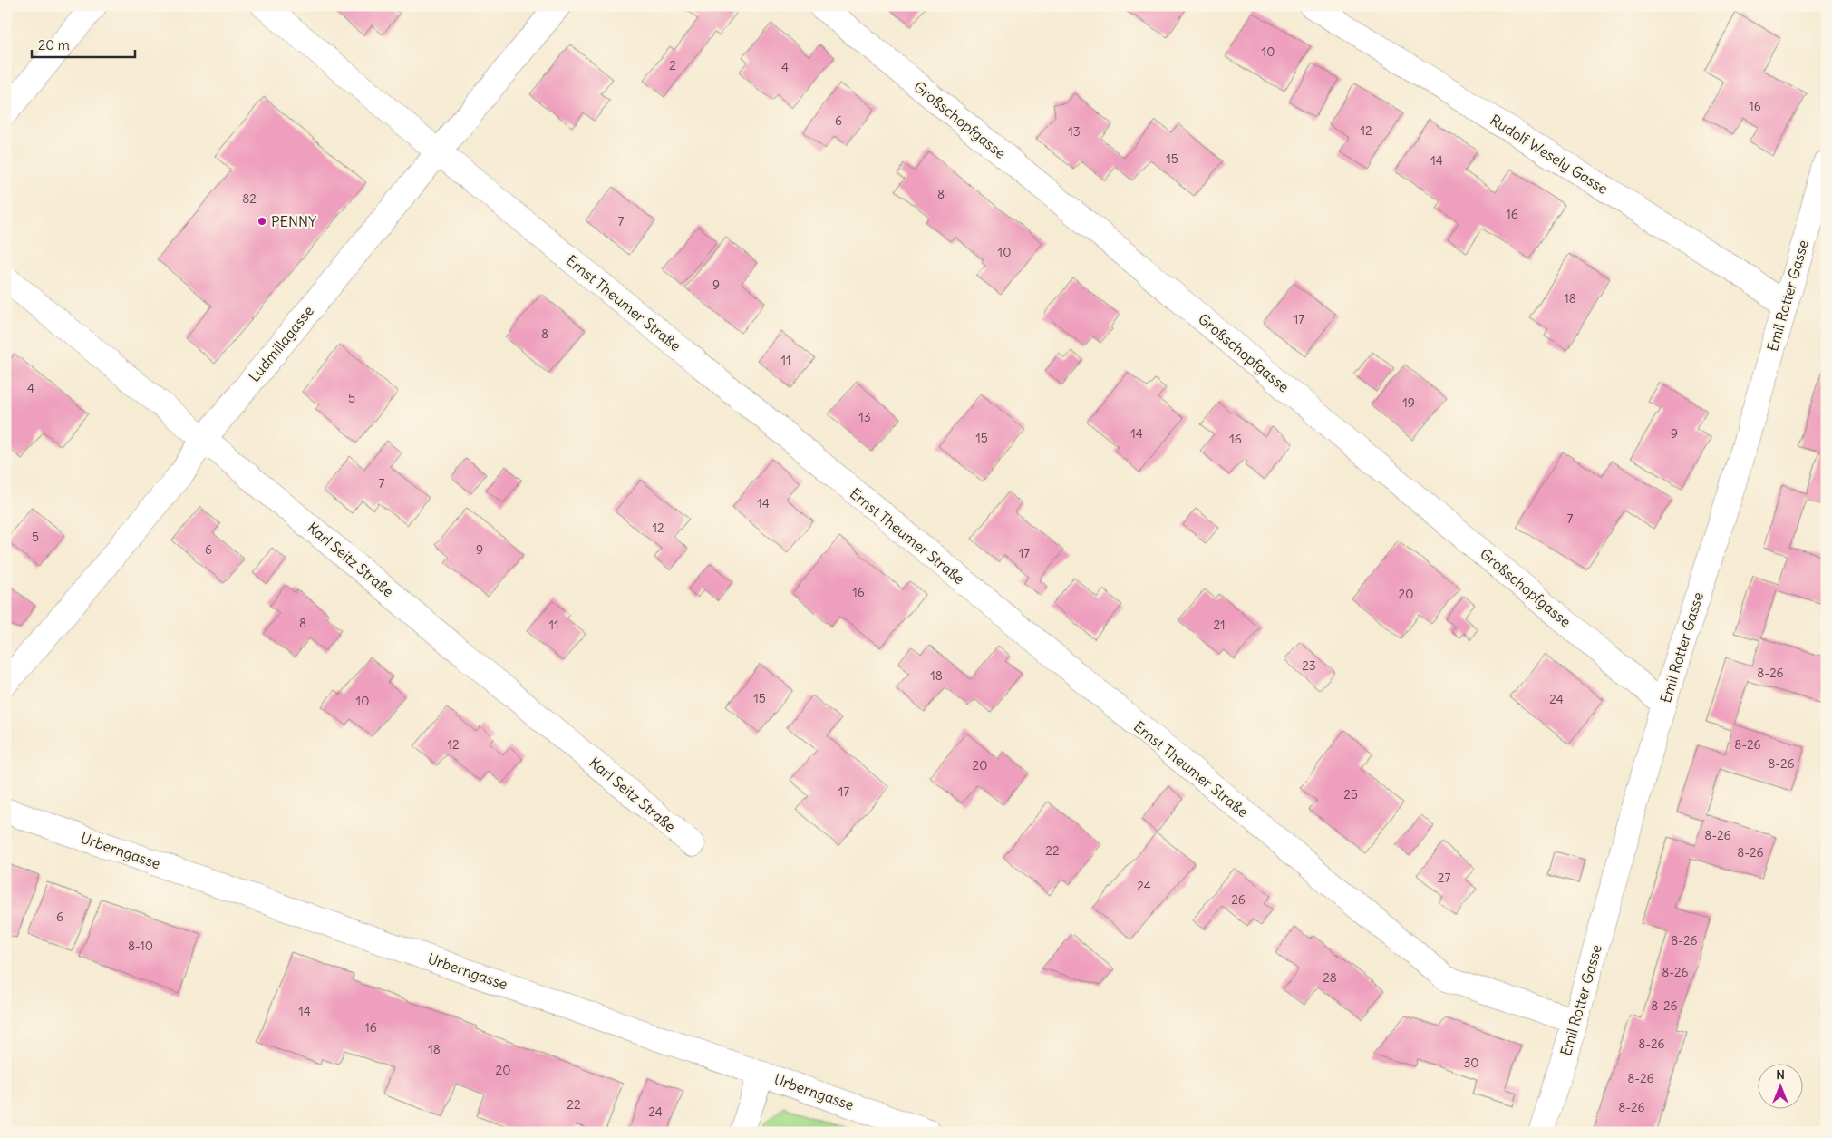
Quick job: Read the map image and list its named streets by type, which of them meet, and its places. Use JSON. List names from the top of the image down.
{
  "streets": {
    "street": [
      "Großschopfgasse",
      "Rudolf Wesely Gasse",
      "Emil Rotter Gasse",
      "Ernst Theumer Straße",
      "Ludmillagasse",
      "Karl Seitz Straße",
      "Urberngasse"
    ]
  },
  "crossings": [
    ["Großschopfgasse", "Emil Rotter Gasse"],
    ["Rudolf Wesely Gasse", "Emil Rotter Gasse"],
    ["Emil Rotter Gasse", "Ernst Theumer Straße"],
    ["Ernst Theumer Straße", "Ludmillagasse"],
    ["Ludmillagasse", "Karl Seitz Straße"]
  ],
  "places": ["PENNY"],
  "house_numbers": [
    "10",
    "2",
    "4",
    "16",
    "6",
    "12",
    "13",
    "15",
    "14",
    "8",
    "82",
    "16",
    "7",
    "10",
    "9",
    "18",
    "17",
    "8",
    "11",
    "4",
    "5",
    "19",
    "13",
    "14",
    "9",
    "15",
    "16",
    "7",
    "14",
    "7",
    "12",
    "5",
    "6",
    "9",
    "17",
    "16",
    "20",
    "8",
    "11",
    "21",
    "23",
    "8-26",
    "18",
    "15",
    "24",
    "10",
    "12",
    "8-26",
    "8-26",
    "20",
    "17",
    "25",
    "8-26",
    "22",
    "8-26",
    "27",
    "24",
    "26",
    "6",
    "8-26",
    "8-10",
    "8-26",
    "28",
    "8-26",
    "14",
    "16",
    "8-26",
    "18",
    "30",
    "20",
    "8-26",
    "22",
    "8-26",
    "24"
  ],
  "scale_bar": "20 m",
  "north": "top"
}
